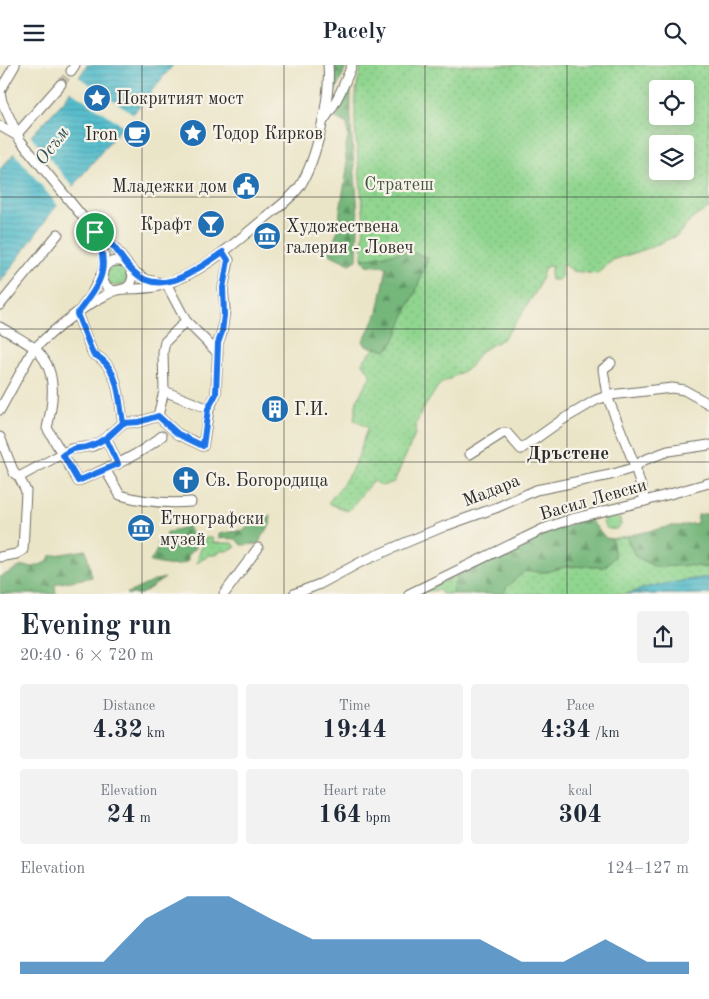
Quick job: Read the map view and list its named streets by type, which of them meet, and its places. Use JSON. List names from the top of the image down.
{
  "streets": {
    "street": ["Мадара", "Васил Левски"]
  },
  "districts": ["Дръстене"],
  "water": ["Осъм"],
  "parks": ["Стратеш"],
  "places": {
    "place": ["Покритият мост", "Тодор Кирков"],
    "cafe": ["Iron"],
    "public building": ["Младежки дом"],
    "bar": ["Крафт"],
    "museum": ["Художествена галерия - Ловеч", "Етнографски музей"],
    "building": ["Г.И."],
    "church": ["Св. Богородица"]
  },
  "page": {
    "header": "Pacely",
    "heading": ["Evening run", "20:40 · 6 × 720 m"],
    "stats": [
      ["Distance", "4.32 km"],
      ["Time", "19:44"],
      ["Pace", "4:34 /km"],
      ["Elevation", "24 m"],
      ["Heart rate", "164 bpm"],
      ["kcal", "304"]
    ],
    "chart": ["Elevation", "124–127 m"]
  }
}
